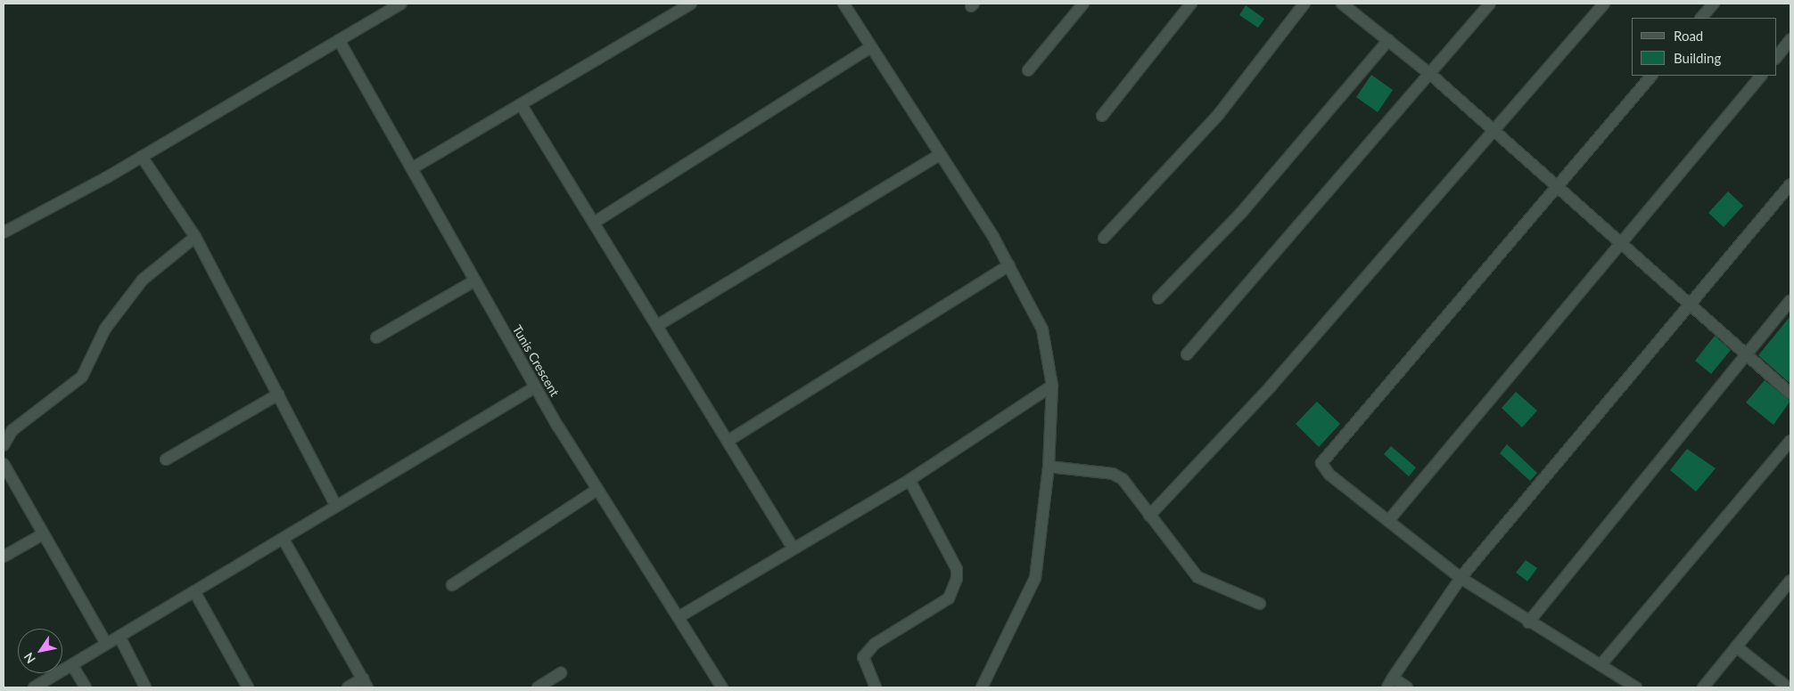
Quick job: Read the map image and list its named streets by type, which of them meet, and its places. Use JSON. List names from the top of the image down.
{
  "streets": {
    "street": ["Tunis Crescent"]
  },
  "legend": ["Road", "Building"],
  "north": "bottom left"
}
